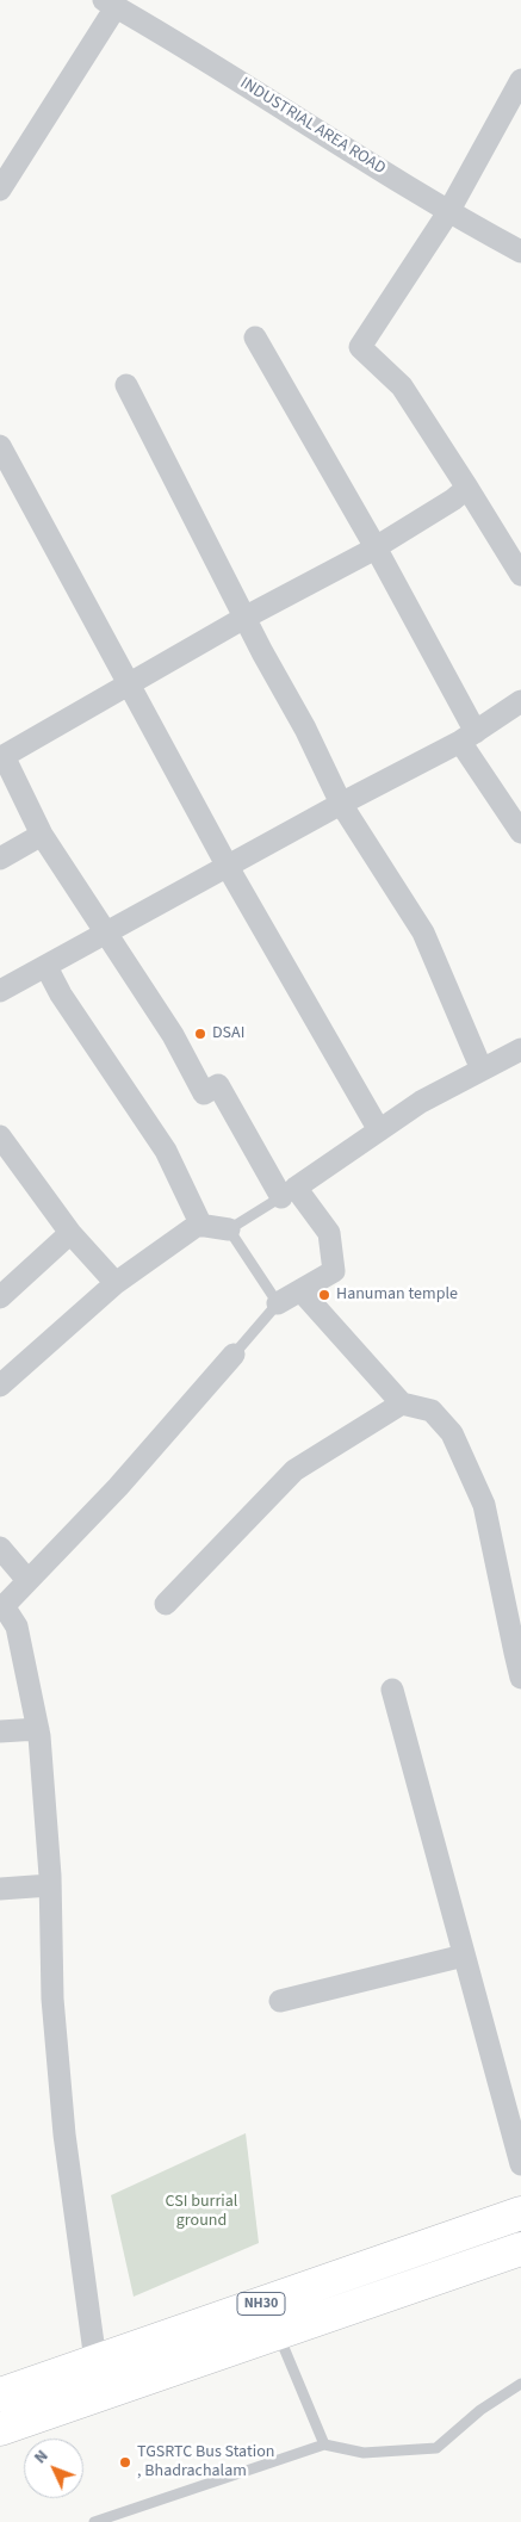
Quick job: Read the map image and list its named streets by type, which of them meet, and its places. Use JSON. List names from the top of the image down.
{
  "streets": {
    "highway": ["NH30"],
    "street": ["INDUSTRIAL AREA ROAD"]
  },
  "parks": ["CSI burrial ground"],
  "places": ["DSAI", "Hanuman temple", "TGSRTC Bus Station , Bhadrachalam"],
  "north": "top left"
}
